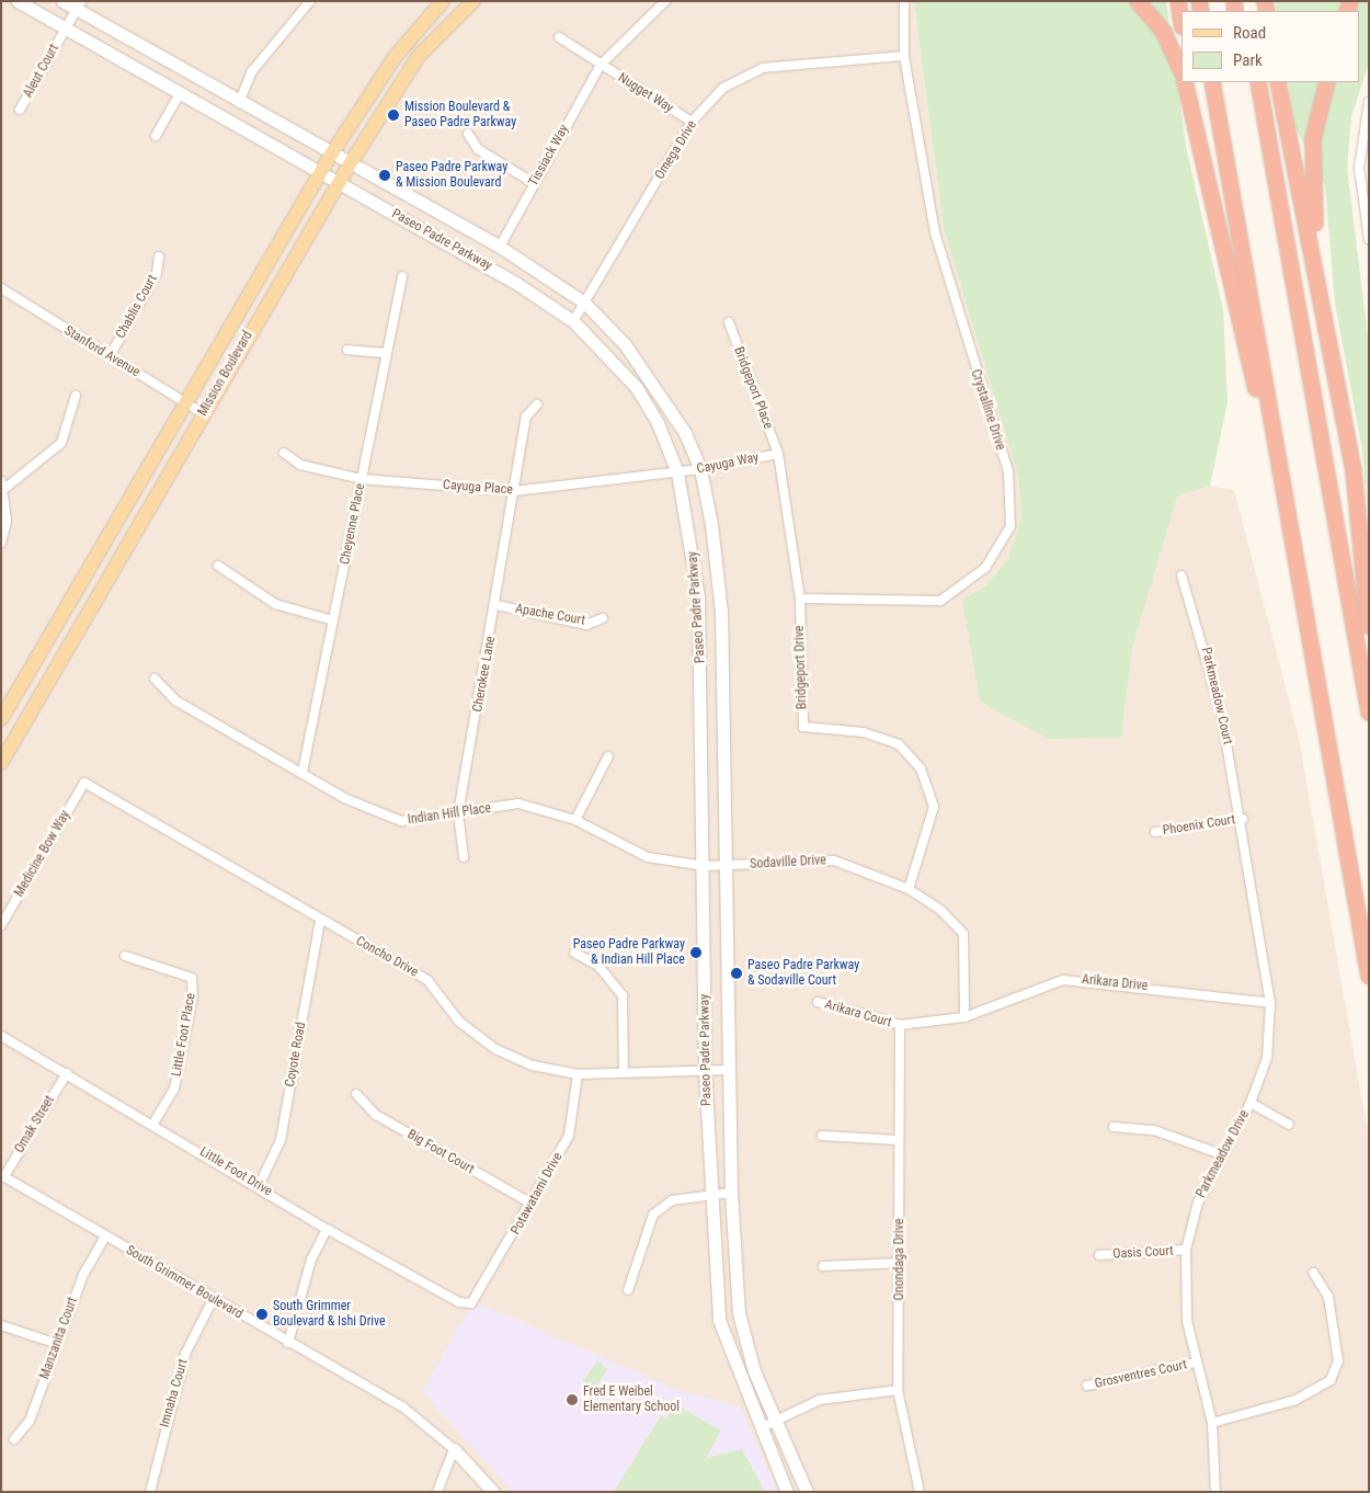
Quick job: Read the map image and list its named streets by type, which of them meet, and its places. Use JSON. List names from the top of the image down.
{
  "streets": {
    "main road": ["Paseo Padre Parkway", "Mission Boulevard", "South Grimmer Boulevard"],
    "street": [
      "Aleut Court",
      "Nugget Way",
      "Omega Drive",
      "Tissiack Way",
      "Chablis Court",
      "Stanford Avenue",
      "Bridgeport Place",
      "Crystalline Drive",
      "Cayuga Way",
      "Cayuga Place",
      "Cheyenne Place",
      "Apache Court",
      "Bridgeport Drive",
      "Cherokee Lane",
      "Parkmeadow Court",
      "Indian Hill Place",
      "Phoenix Court",
      "Medicine Bow Way",
      "Sodaville Drive",
      "Concho Drive",
      "Arikara Drive",
      "Arikara Court",
      "Little Foot Place",
      "Coyote Road",
      "Omak Street",
      "Big Foot Court",
      "Parkmeadow Drive",
      "Little Foot Drive",
      "Potawatami Drive",
      "Oasis Court",
      "Onondaga Drive",
      "Manzanita Court",
      "Grosventres Court",
      "Imnaha Court"
    ]
  },
  "crossings": [
    ["Aleut Court", "Paseo Padre Parkway"],
    ["Nugget Way", "Omega Drive"],
    ["Nugget Way", "Tissiack Way"],
    ["Omega Drive", "Paseo Padre Parkway"],
    ["Omega Drive", "Crystalline Drive"],
    ["Tissiack Way", "Paseo Padre Parkway"],
    ["Paseo Padre Parkway", "Mission Boulevard"],
    ["Paseo Padre Parkway", "Cayuga Way"],
    ["Paseo Padre Parkway", "Cayuga Place"],
    ["Paseo Padre Parkway", "Indian Hill Place"],
    ["Paseo Padre Parkway", "Sodaville Drive"],
    ["Paseo Padre Parkway", "Concho Drive"],
    ["Chablis Court", "Stanford Avenue"],
    ["Stanford Avenue", "Mission Boulevard"],
    ["Bridgeport Place", "Cayuga Way"],
    ["Bridgeport Place", "Bridgeport Drive"],
    ["Crystalline Drive", "Bridgeport Drive"],
    ["Cayuga Way", "Cayuga Place"],
    ["Cayuga Way", "Bridgeport Drive"],
    ["Cayuga Place", "Cheyenne Place"],
    ["Cayuga Place", "Cherokee Lane"],
    ["Cheyenne Place", "Indian Hill Place"],
    ["Apache Court", "Cherokee Lane"],
    ["Bridgeport Drive", "Sodaville Drive"],
    ["Cherokee Lane", "Indian Hill Place"],
    ["Parkmeadow Court", "Phoenix Court"],
    ["Parkmeadow Court", "Parkmeadow Drive"],
    ["Indian Hill Place", "Sodaville Drive"],
    ["Phoenix Court", "Parkmeadow Drive"],
    ["Medicine Bow Way", "Concho Drive"],
    ["Sodaville Drive", "Arikara Drive"],
    ["Concho Drive", "Coyote Road"],
    ["Concho Drive", "Potawatami Drive"],
    ["Arikara Drive", "Arikara Court"],
    ["Arikara Drive", "Parkmeadow Drive"],
    ["Arikara Drive", "Onondaga Drive"],
    ["Arikara Court", "Onondaga Drive"],
    ["Little Foot Place", "Little Foot Drive"],
    ["Coyote Road", "Little Foot Drive"],
    ["Omak Street", "Little Foot Drive"],
    ["Omak Street", "South Grimmer Boulevard"],
    ["Big Foot Court", "Potawatami Drive"],
    ["Parkmeadow Drive", "Oasis Court"],
    ["Parkmeadow Drive", "Grosventres Court"],
    ["Little Foot Drive", "Potawatami Drive"],
    ["South Grimmer Boulevard", "Manzanita Court"],
    ["South Grimmer Boulevard", "Imnaha Court"]
  ],
  "places": [
    "Mission Boulevard & Paseo Padre Parkway",
    "Paseo Padre Parkway & Mission Boulevard",
    "Paseo Padre Parkway & Indian Hill Place",
    "Paseo Padre Parkway & Sodaville Court",
    "South Grimmer Boulevard & Ishi Drive",
    "Fred E Weibel Elementary School"
  ],
  "legend": ["Road", "Park"]
}
